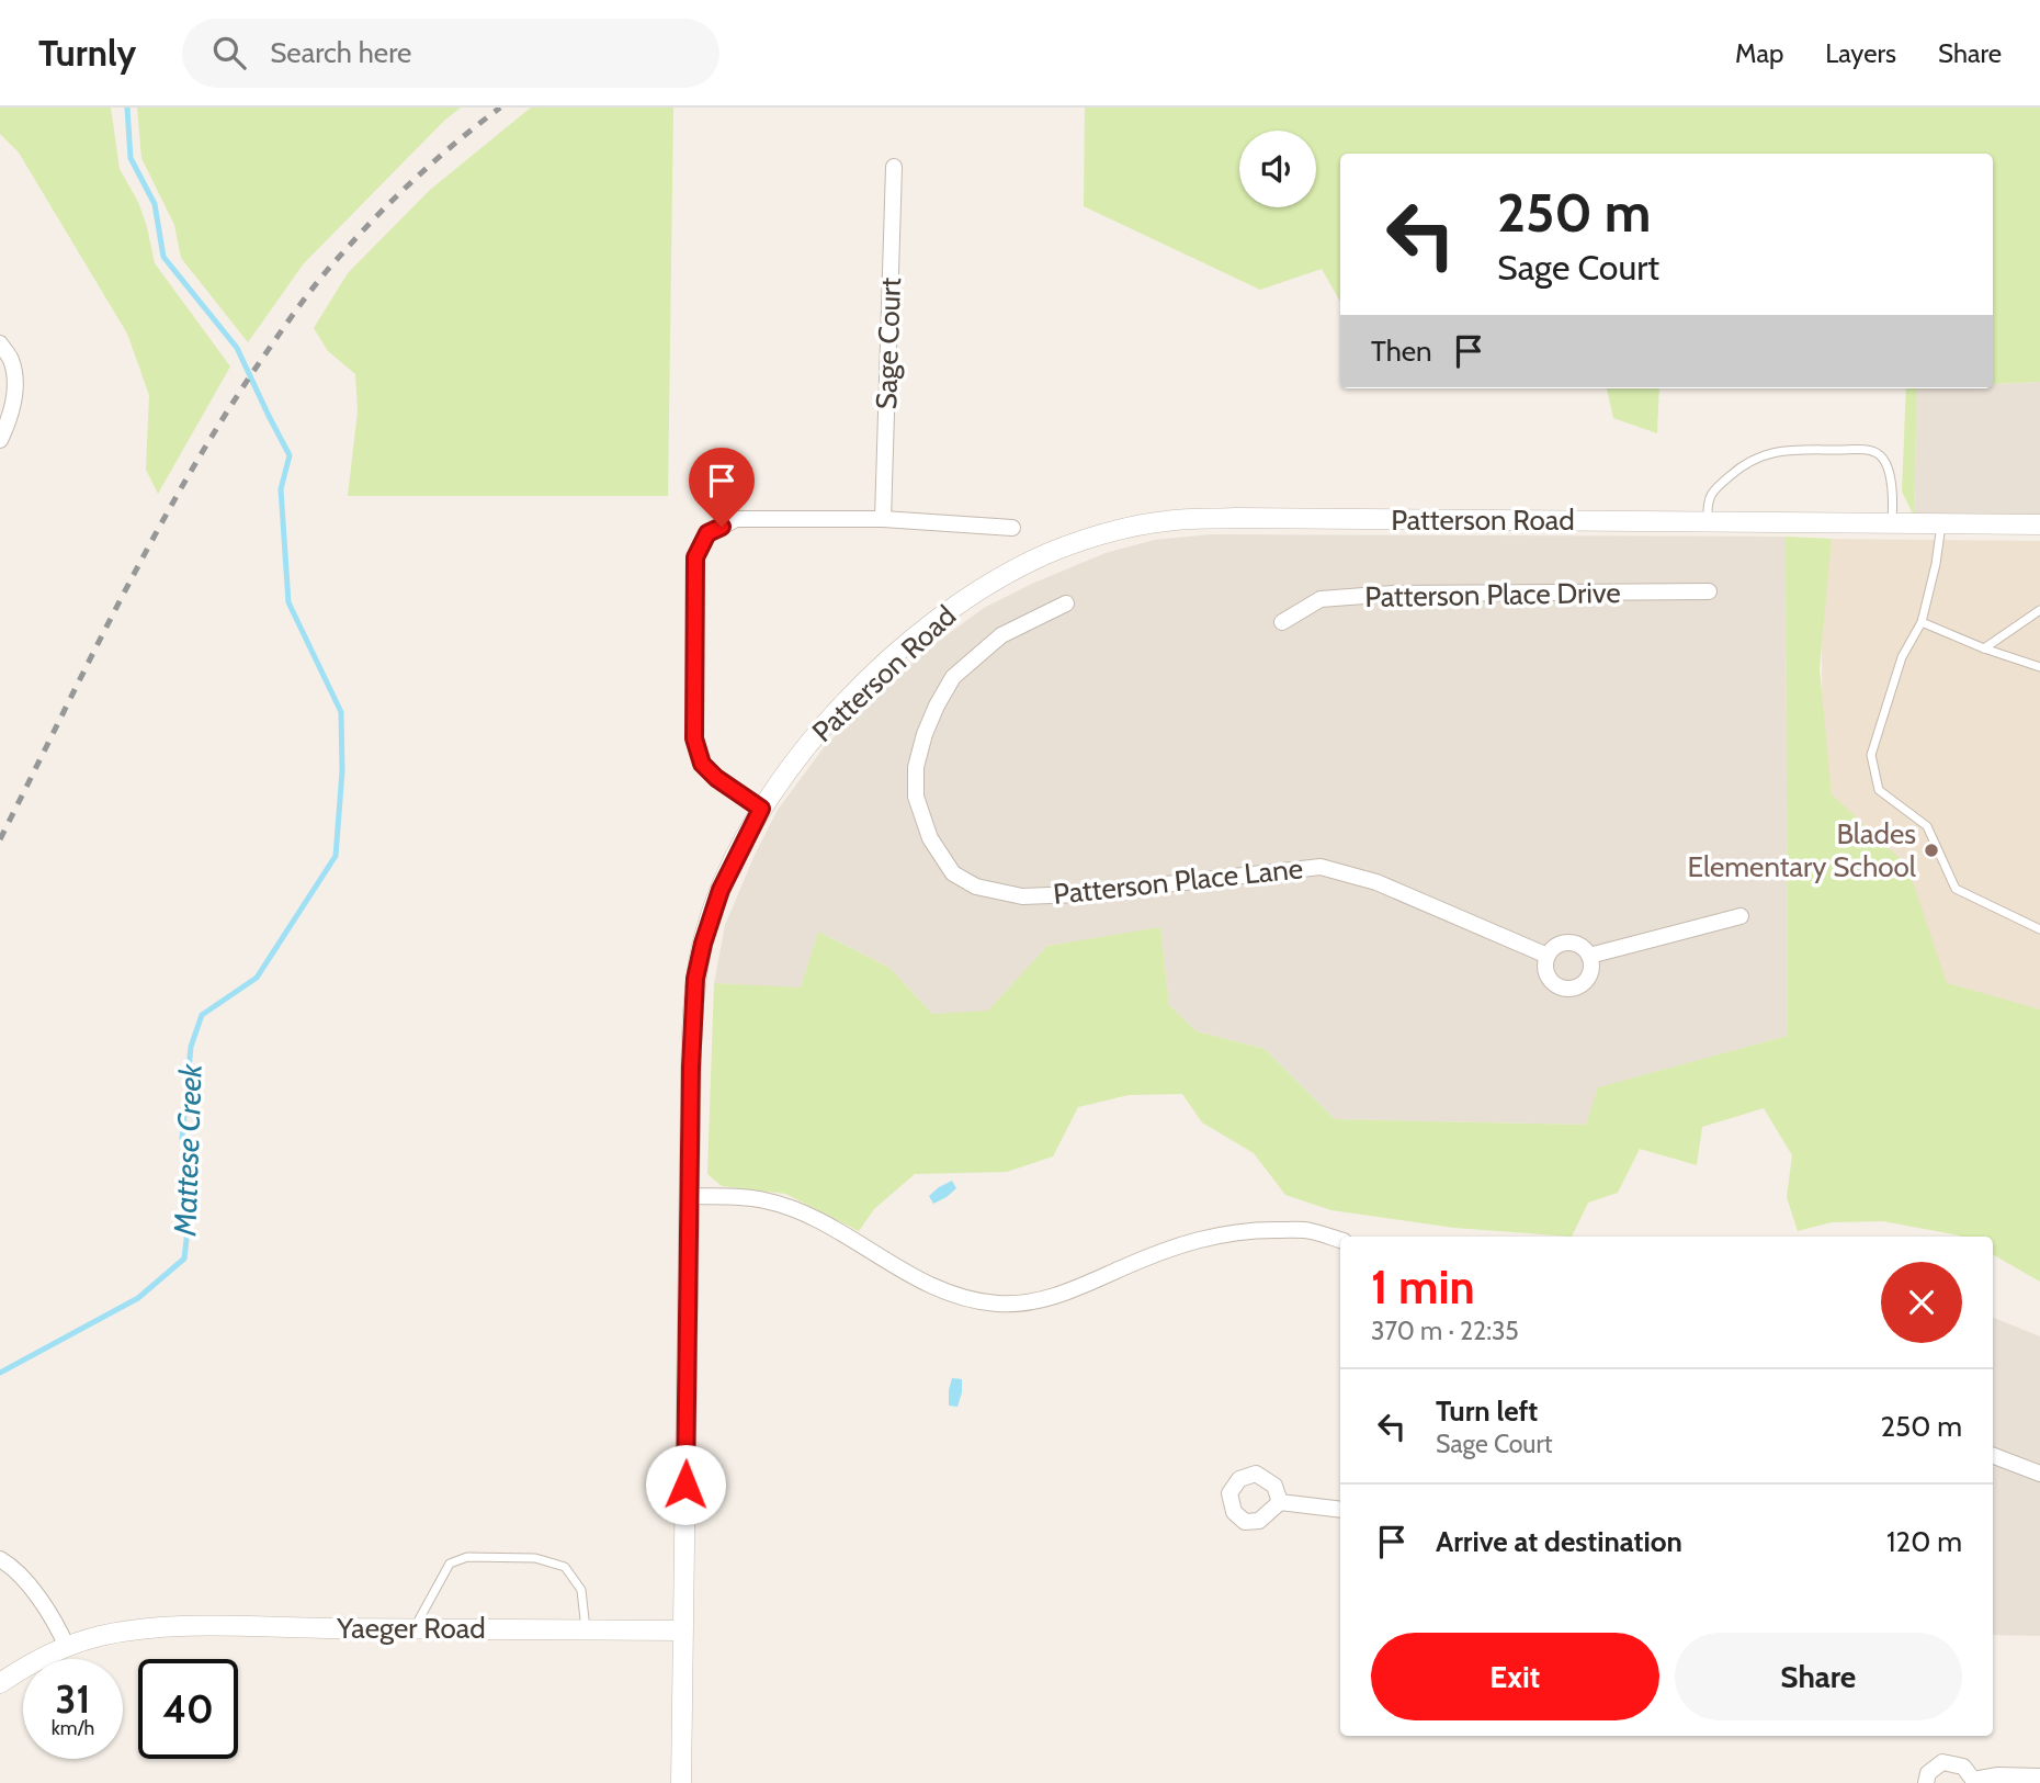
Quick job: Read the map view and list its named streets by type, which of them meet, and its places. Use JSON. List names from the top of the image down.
{
  "streets": {
    "street": [
      "Sage Court",
      "Patterson Road",
      "Patterson Place Drive",
      "Patterson Place Lane",
      "Yaeger Road"
    ]
  },
  "crossings": [
    ["Patterson Road", "Yaeger Road"]
  ],
  "water": ["Mattese Creek"],
  "places": ["Blades Elementary School"],
  "page": {
    "header": "Turnly",
    "search": "Search here",
    "nav": ["Map", "Layers", "Share"],
    "turn": ["250 m", "Sage Court"],
    "then": "Then",
    "heading": ["1 min", "370 m · 22:35"],
    "list": [
      {
        "name": "Turn left",
        "note": "Sage Court",
        "value": "250 m"
      },
      {
        "name": "Arrive at destination",
        "value": "120 m"
      }
    ],
    "buttons": ["Exit", "Share"],
    "speed": "31 km/h",
    "limit": "40"
  }
}
